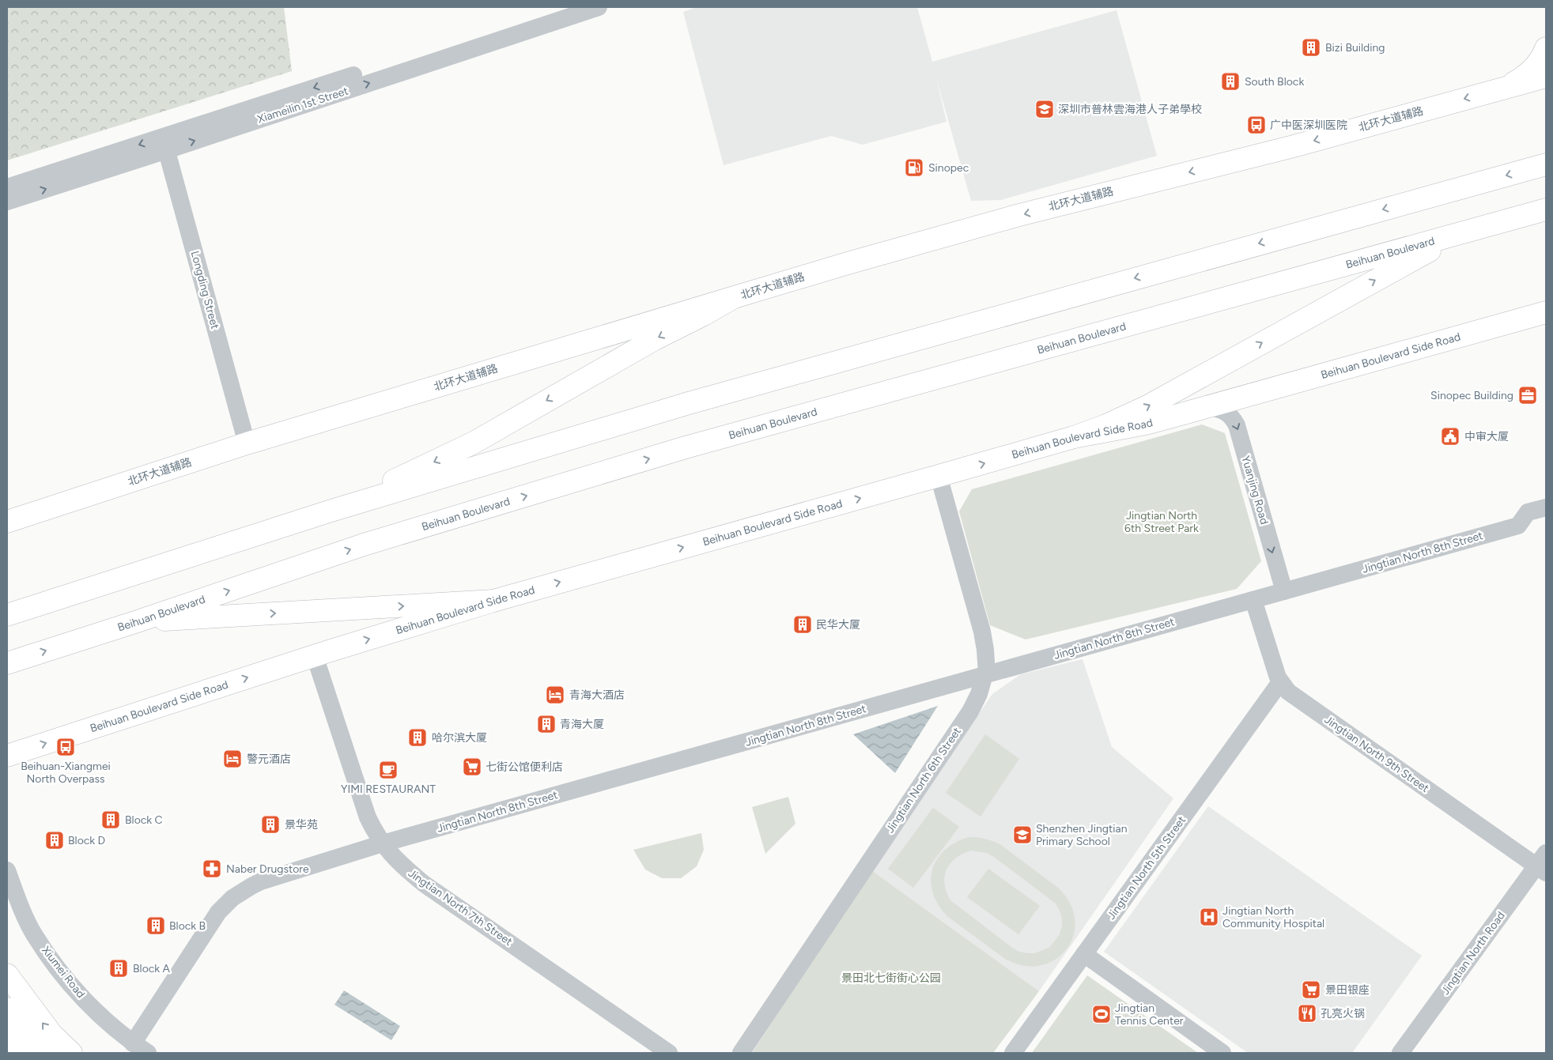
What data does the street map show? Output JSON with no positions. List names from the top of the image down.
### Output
{
  "streets": {
    "main road": ["北环大道辅路", "Beihuan Boulevard", "Beihuan Boulevard Side Road"],
    "street": [
      "Xiameilin 1st Street",
      "Longding Street",
      "Yuanjing Road",
      "Jingtian North 8th Street",
      "Jingtian North 9th Street",
      "Jingtian North 6th Street",
      "Jingtian North 5th Street",
      "Jingtian North 7th Street",
      "Jingtian North Road",
      "Xiumei Road"
    ]
  },
  "crossings": [
    ["Xiameilin 1st Street", "Longding Street"],
    ["北环大道辅路", "Longding Street"],
    ["Beihuan Boulevard Side Road", "Yuanjing Road"],
    ["Beihuan Boulevard Side Road", "Jingtian North 6th Street"],
    ["Beihuan Boulevard Side Road", "Jingtian North 7th Street"],
    ["Yuanjing Road", "Jingtian North 8th Street"],
    ["Jingtian North 8th Street", "Jingtian North 9th Street"],
    ["Jingtian North 8th Street", "Jingtian North 6th Street"],
    ["Jingtian North 8th Street", "Jingtian North 7th Street"],
    ["Jingtian North 8th Street", "Xiumei Road"],
    ["Jingtian North 9th Street", "Jingtian North 5th Street"],
    ["Jingtian North 9th Street", "Jingtian North Road"]
  ],
  "one_way": ["Yuanjing Road"],
  "parks": ["Jingtian North 6th Street Park", "景田北七街街心公园"],
  "places": {
    "building": [
      "Bizi Building",
      "South Block",
      "民华大厦",
      "青海大厦",
      "哈尔滨大厦",
      "Block C",
      "景华苑",
      "Block D",
      "Block B",
      "Block A"
    ],
    "school or university": ["深圳市普林雲海港人子弟學校", "Shenzhen Jingtian Primary School"],
    "bus stop": ["广中医深圳医院", "Beihuan-Xiangmei North Overpass"],
    "fuel station": ["Sinopec"],
    "office": ["Sinopec Building"],
    "public building": ["中审大厦"],
    "hotel": ["青海大酒店", "警元酒店"],
    "supermarket": ["七街公馆便利店", "景田银座"],
    "cafe": ["YIMI RESTAURANT"],
    "pharmacy": ["Naber Drugstore"],
    "hospital": ["Jingtian North Community Hospital"],
    "restaurant": ["孔亮火锅"],
    "sports": ["Jingtian Tennis Center"]
  }
}
